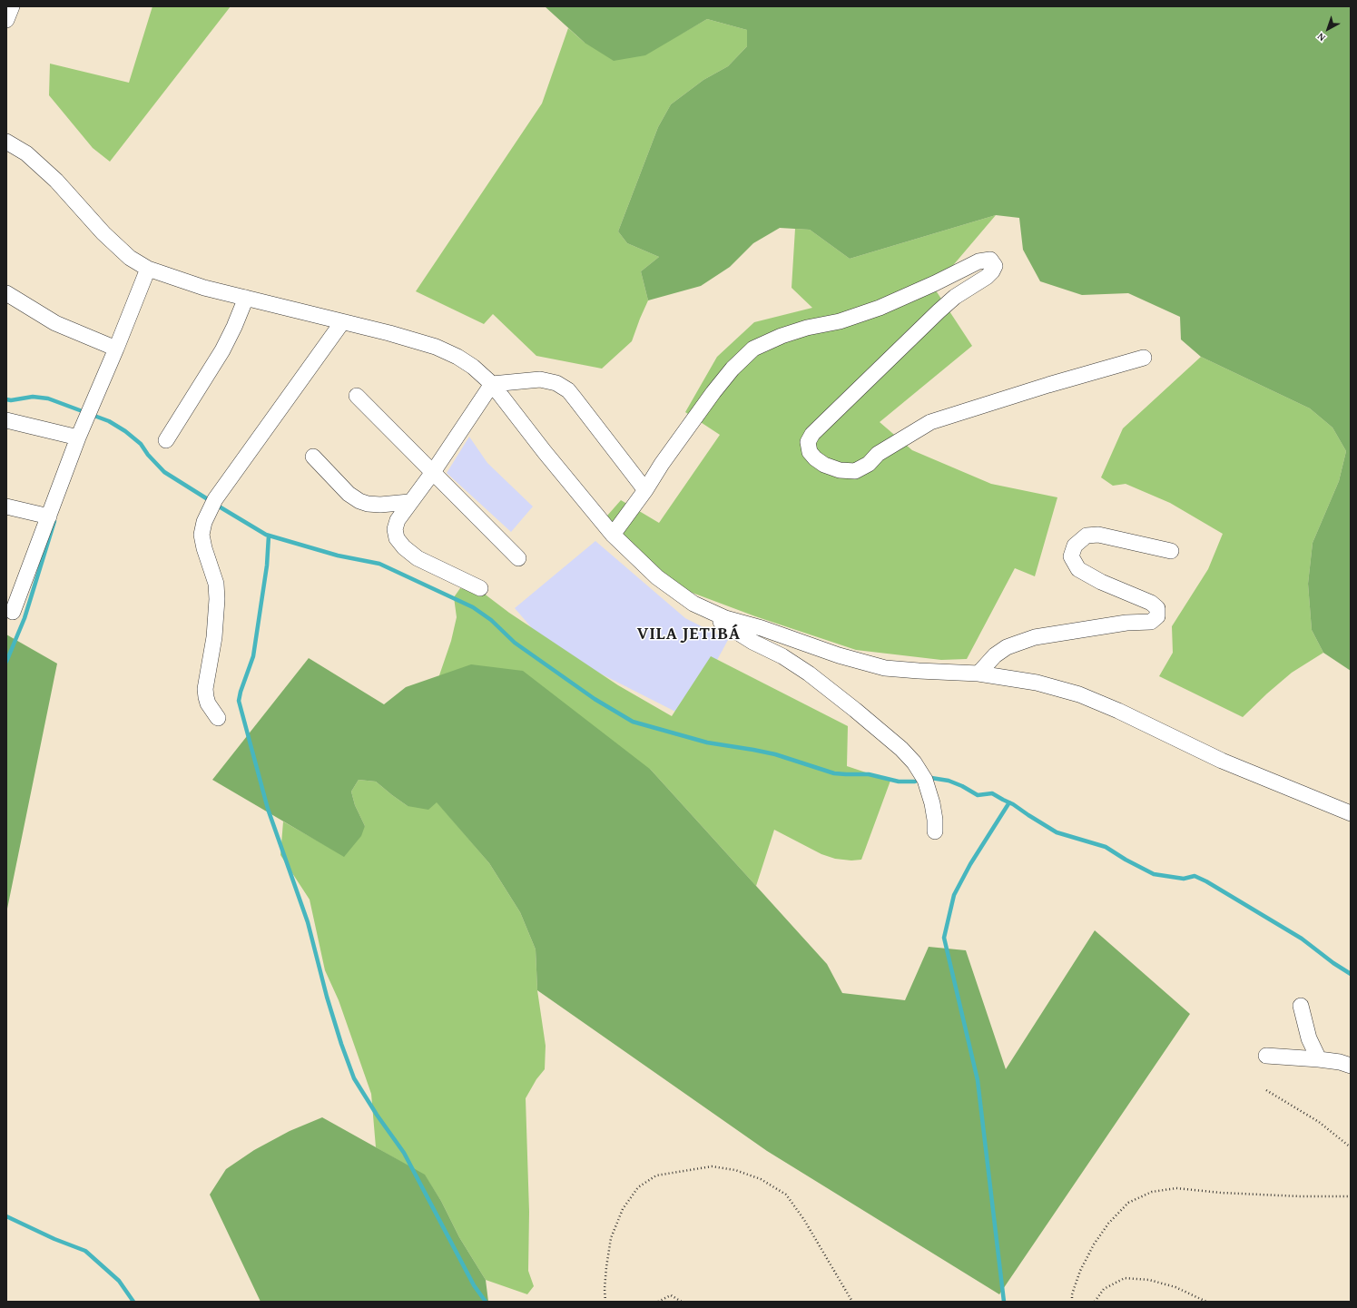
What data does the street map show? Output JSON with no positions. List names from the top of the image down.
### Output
{
  "districts": ["VILA JETIBÁ"],
  "north": "bottom left"
}
